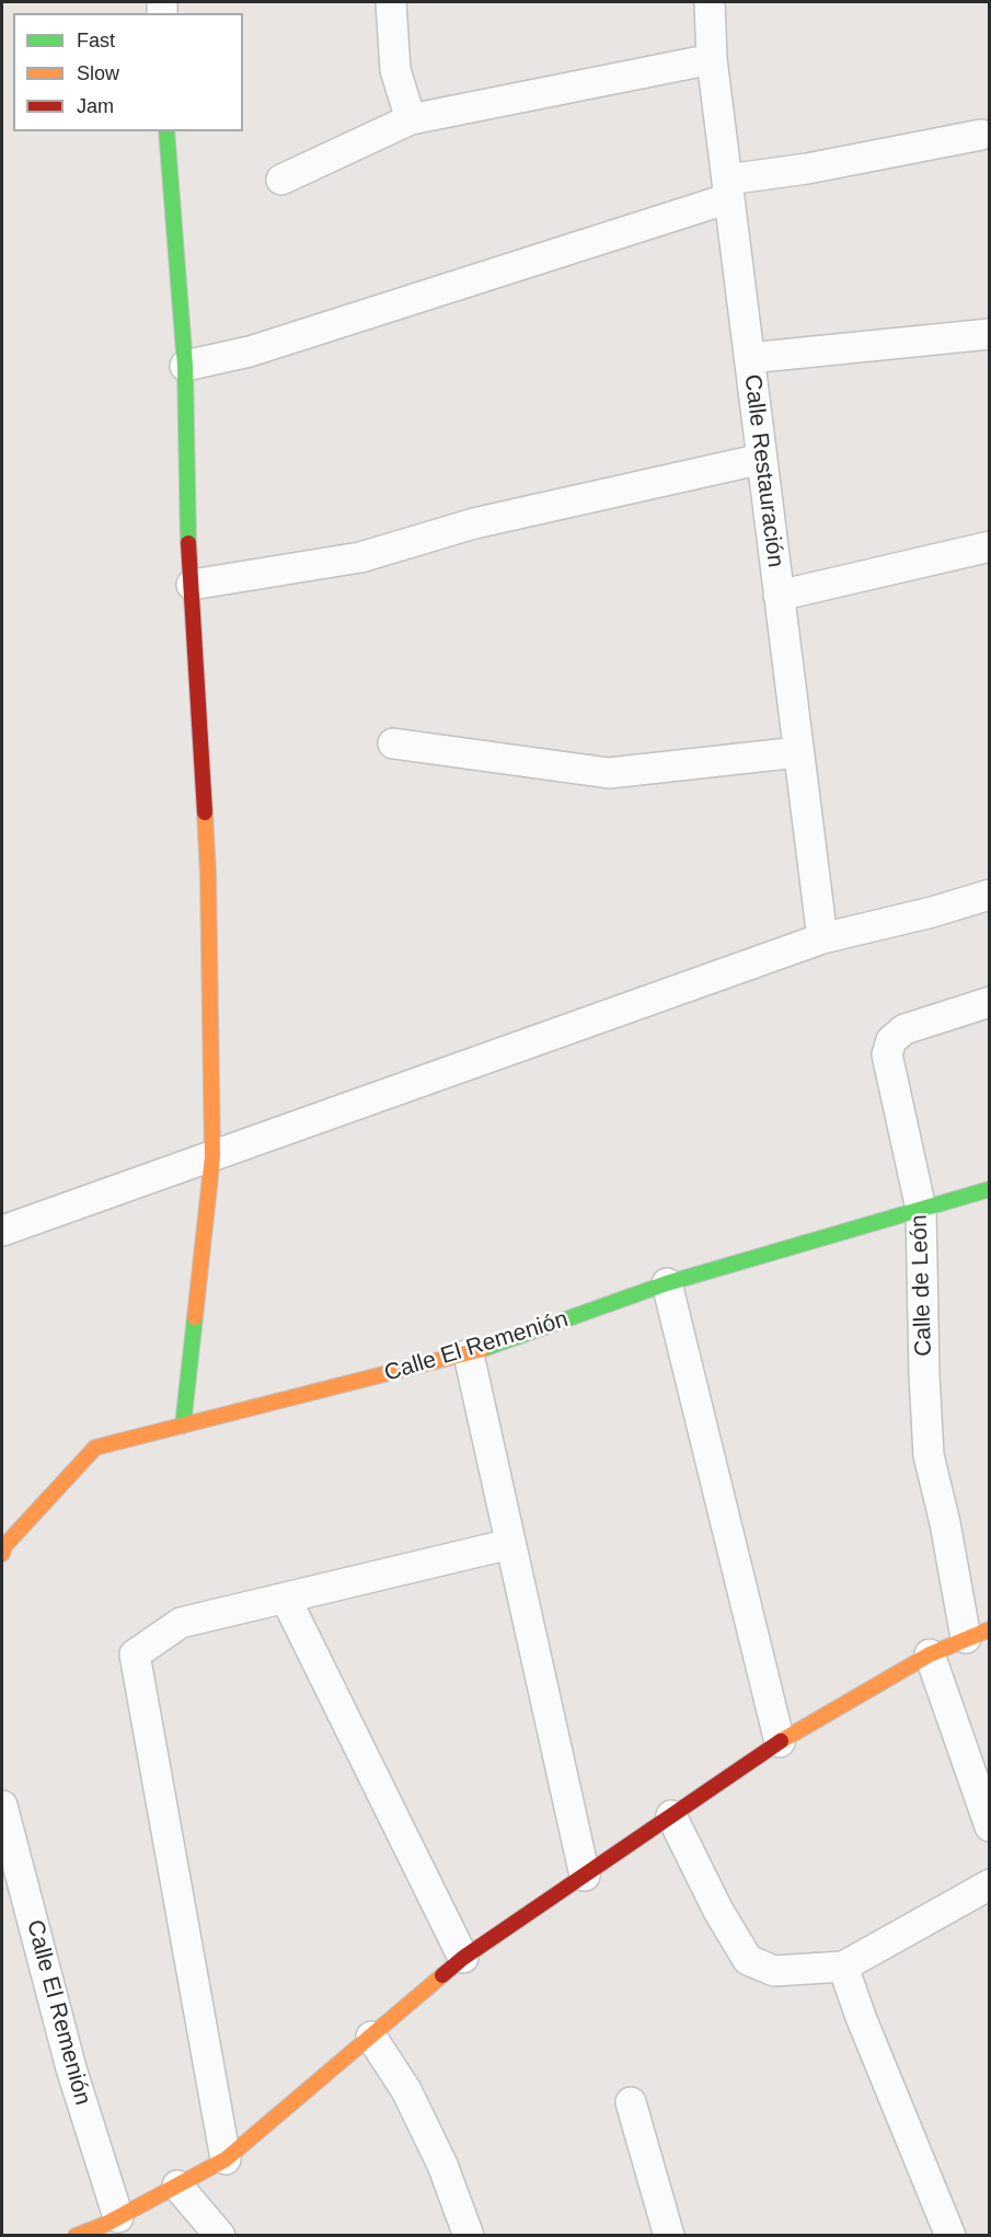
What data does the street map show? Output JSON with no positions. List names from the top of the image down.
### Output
{
  "streets": {
    "street": ["Calle Restauración", "Calle de León", "Calle El Remenión"]
  },
  "crossings": [
    ["Calle de León", "Calle El Remenión"]
  ],
  "legend": ["Fast", "Slow", "Jam"]
}
